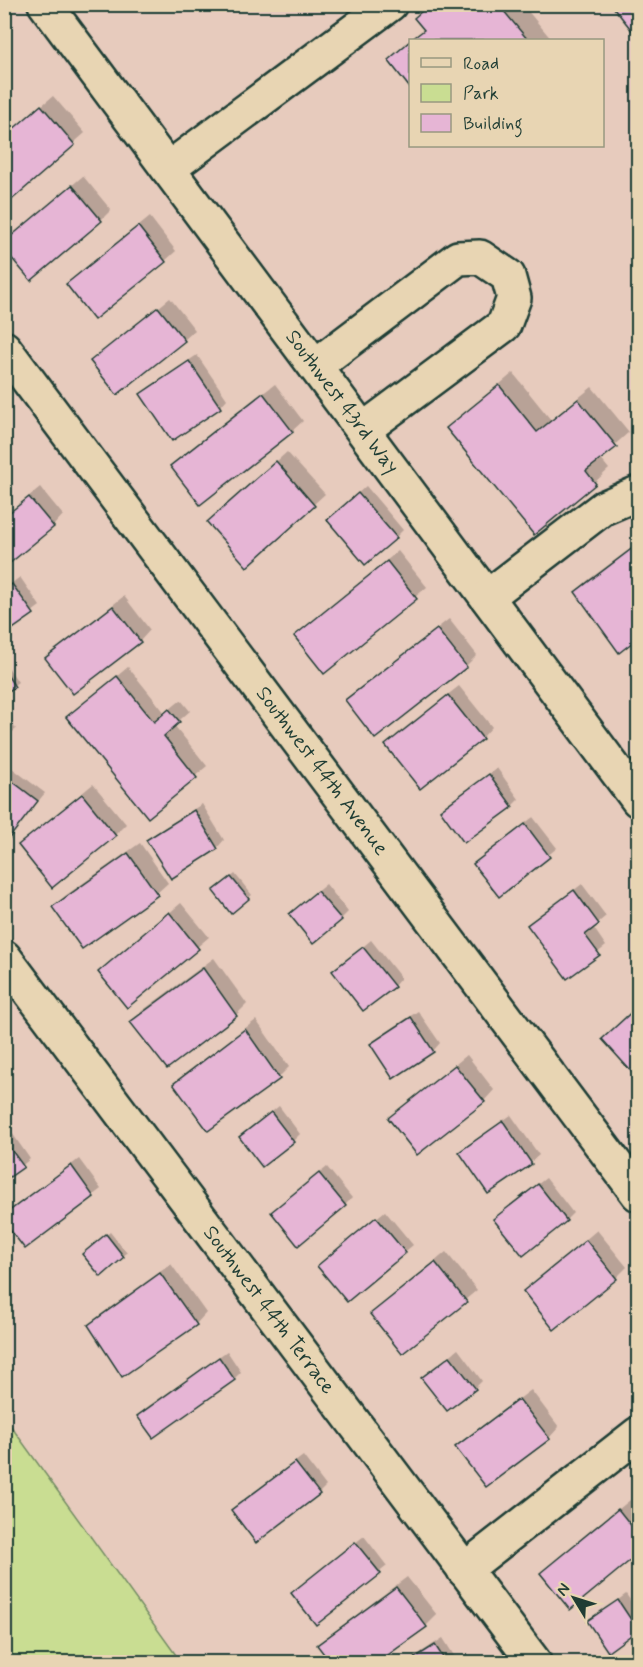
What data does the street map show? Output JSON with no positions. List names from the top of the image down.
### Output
{
  "streets": {
    "street": ["Southwest 43rd Way", "Southwest 44th Avenue", "Southwest 44th Terrace"]
  },
  "legend": ["Road", "Park", "Building"],
  "north": "top left"
}
